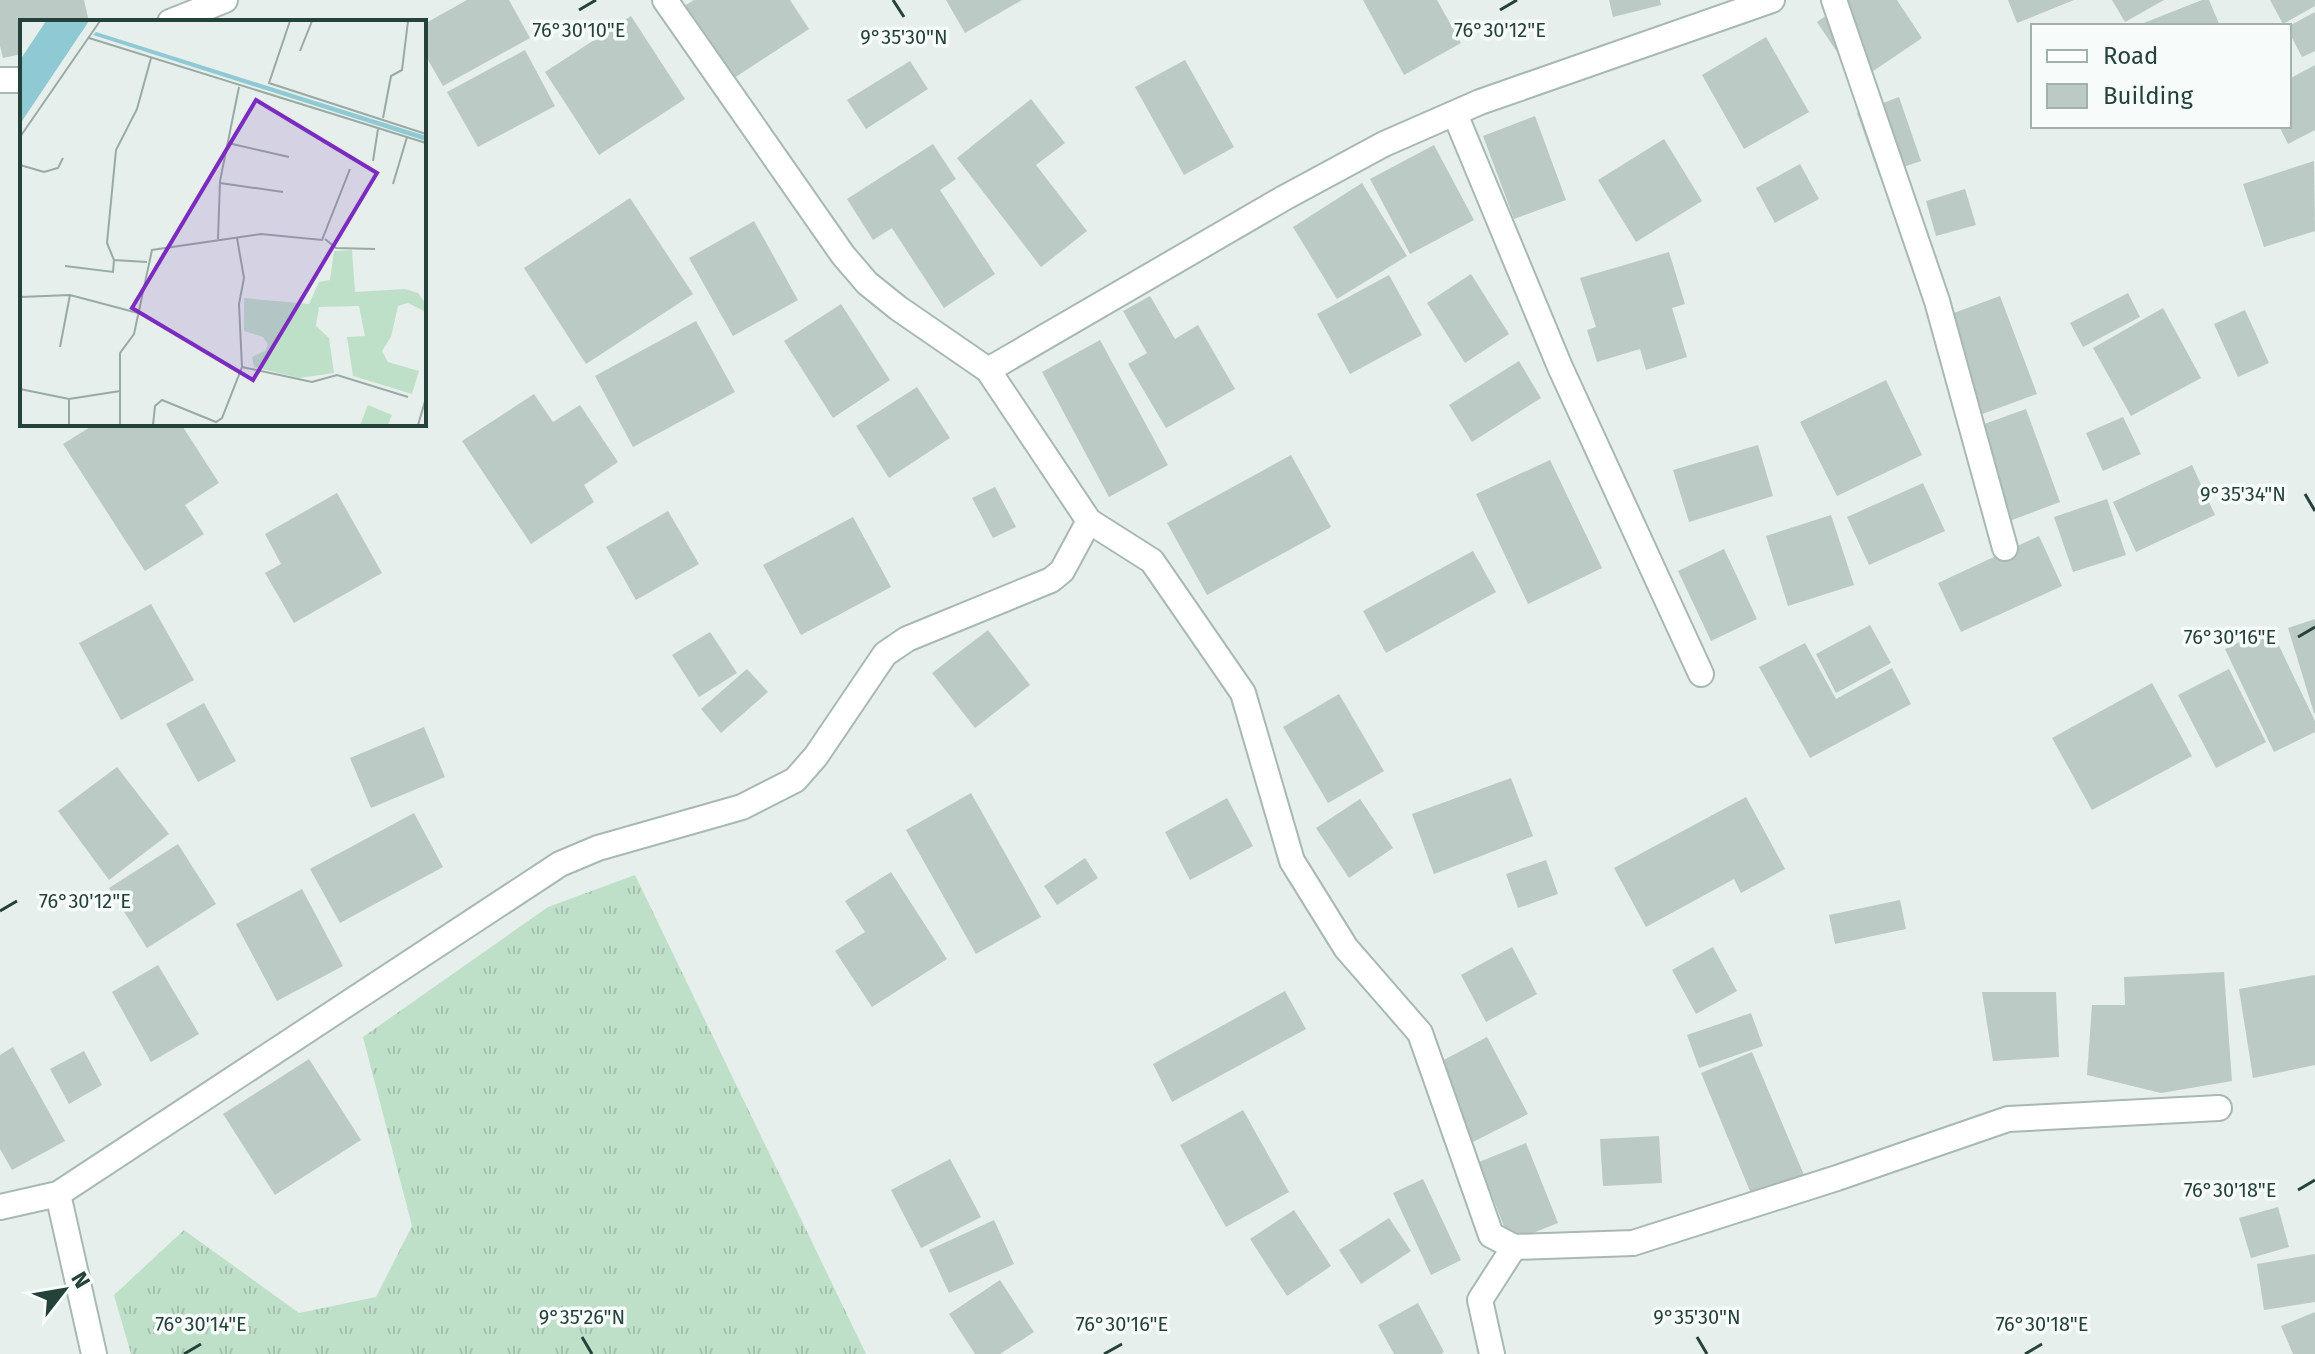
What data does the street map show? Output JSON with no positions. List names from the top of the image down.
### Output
{
  "legend": ["Road", "Building"],
  "north": "top right",
  "coordinates": [
    "76°30'10\"E",
    "76°30'12\"E",
    "9°35'30\"N",
    "9°35'34\"N",
    "76°30'16\"E",
    "76°30'18\"E",
    "9°35'26\"N",
    "76°30'14\"E"
  ]
}
